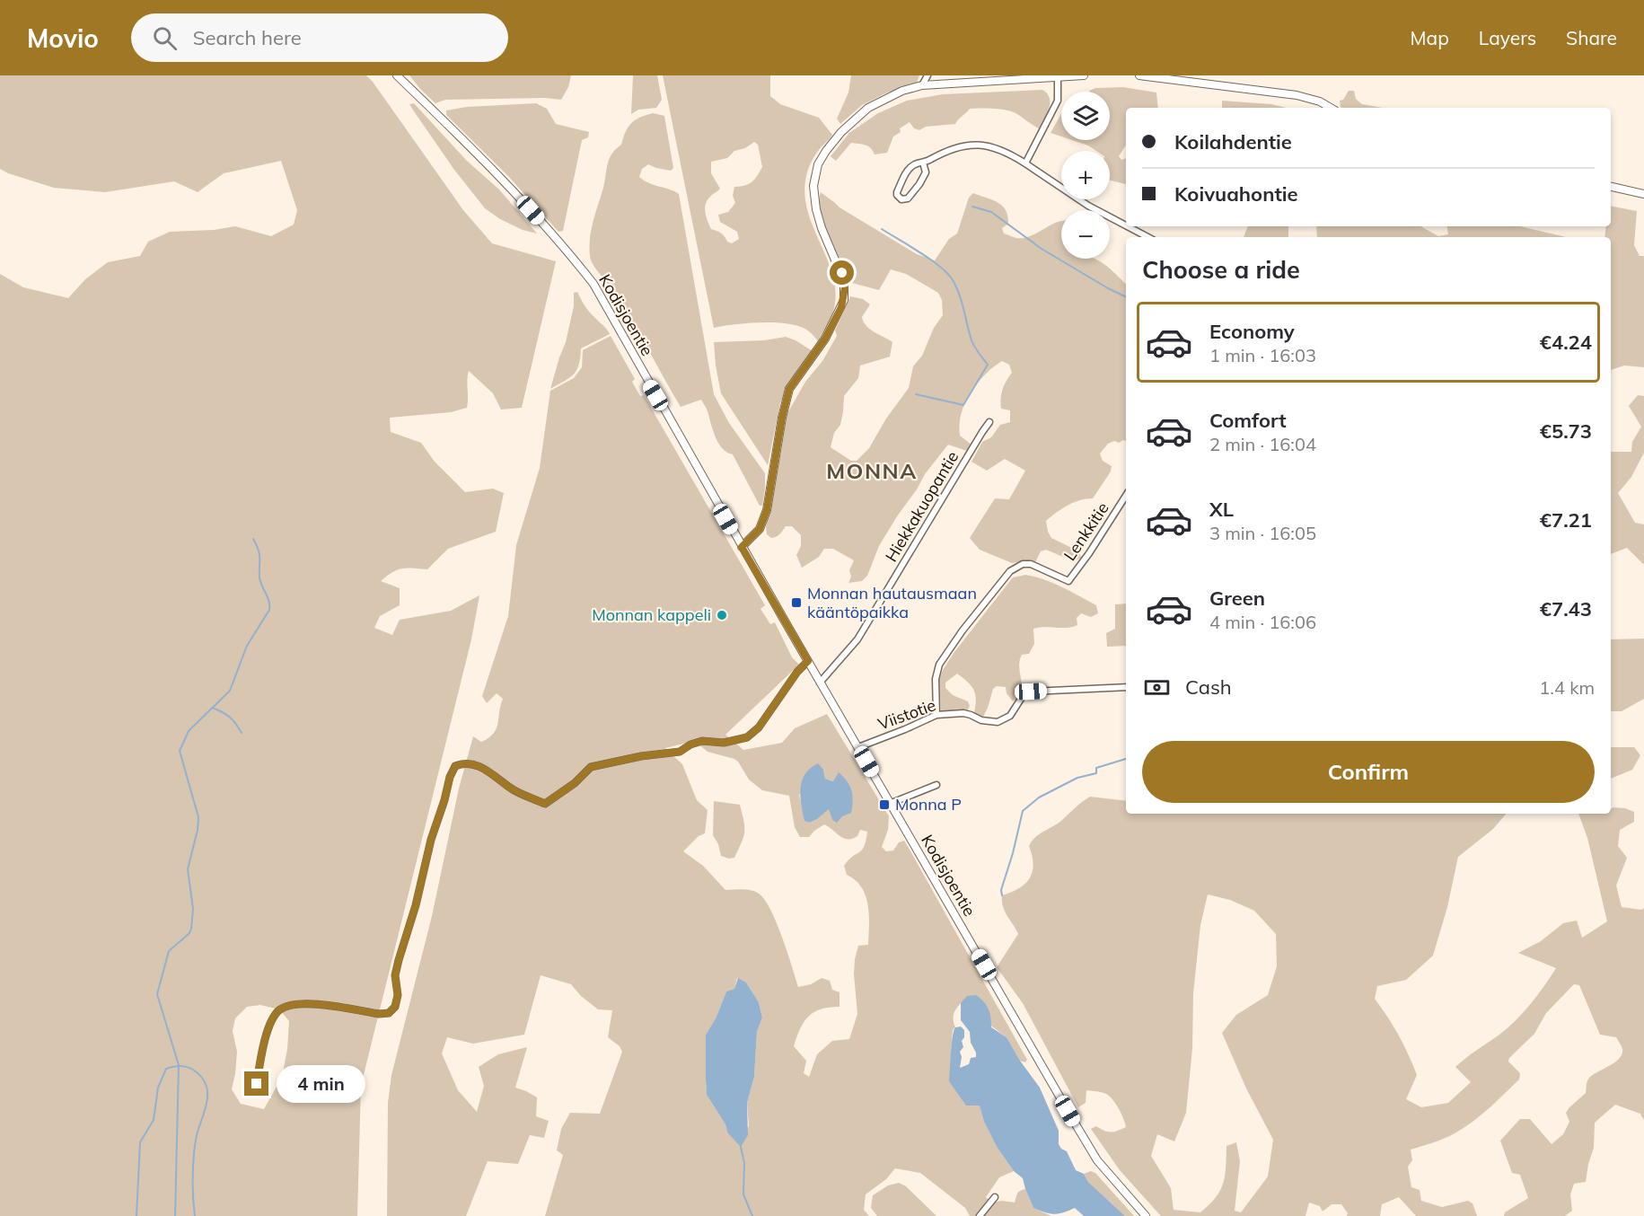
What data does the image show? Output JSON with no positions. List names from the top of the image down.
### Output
{
  "streets": {
    "street": [
      "Kodisjoentie",
      "Hiekkakuopantie",
      "Lenkkitie",
      "Viistotie"
    ]
  },
  "crossings": [
    ["Kodisjoentie", "Hiekkakuopantie"],
    ["Kodisjoentie", "Viistotie"],
    ["Lenkkitie", "Viistotie"]
  ],
  "districts": ["MONNA"],
  "places": {
    "transit": ["Monnan hautausmaan kääntöpaikka", "Monna P"],
    "other": ["Monnan kappeli"]
  },
  "page": {
    "header": "Movio",
    "search": "Search here",
    "nav": ["Map", "Layers", "Share"],
    "map_buttons": ["+", "−"],
    "banner": ["Koilahdentie", "Koivuahontie"],
    "heading": "Choose a ride",
    "list": [
      {
        "name": "Economy",
        "note": "1 min · 16:03",
        "value": "€4.24"
      },
      {
        "name": "Comfort",
        "note": "2 min · 16:04",
        "value": "€5.73"
      },
      {
        "name": "XL",
        "note": "3 min · 16:05",
        "value": "€7.21"
      },
      {
        "name": "Green",
        "note": "4 min · 16:06",
        "value": "€7.43"
      }
    ],
    "pay": ["Cash", "1.4 km"],
    "buttons": "Confirm",
    "bubble": "4 min"
  }
}
